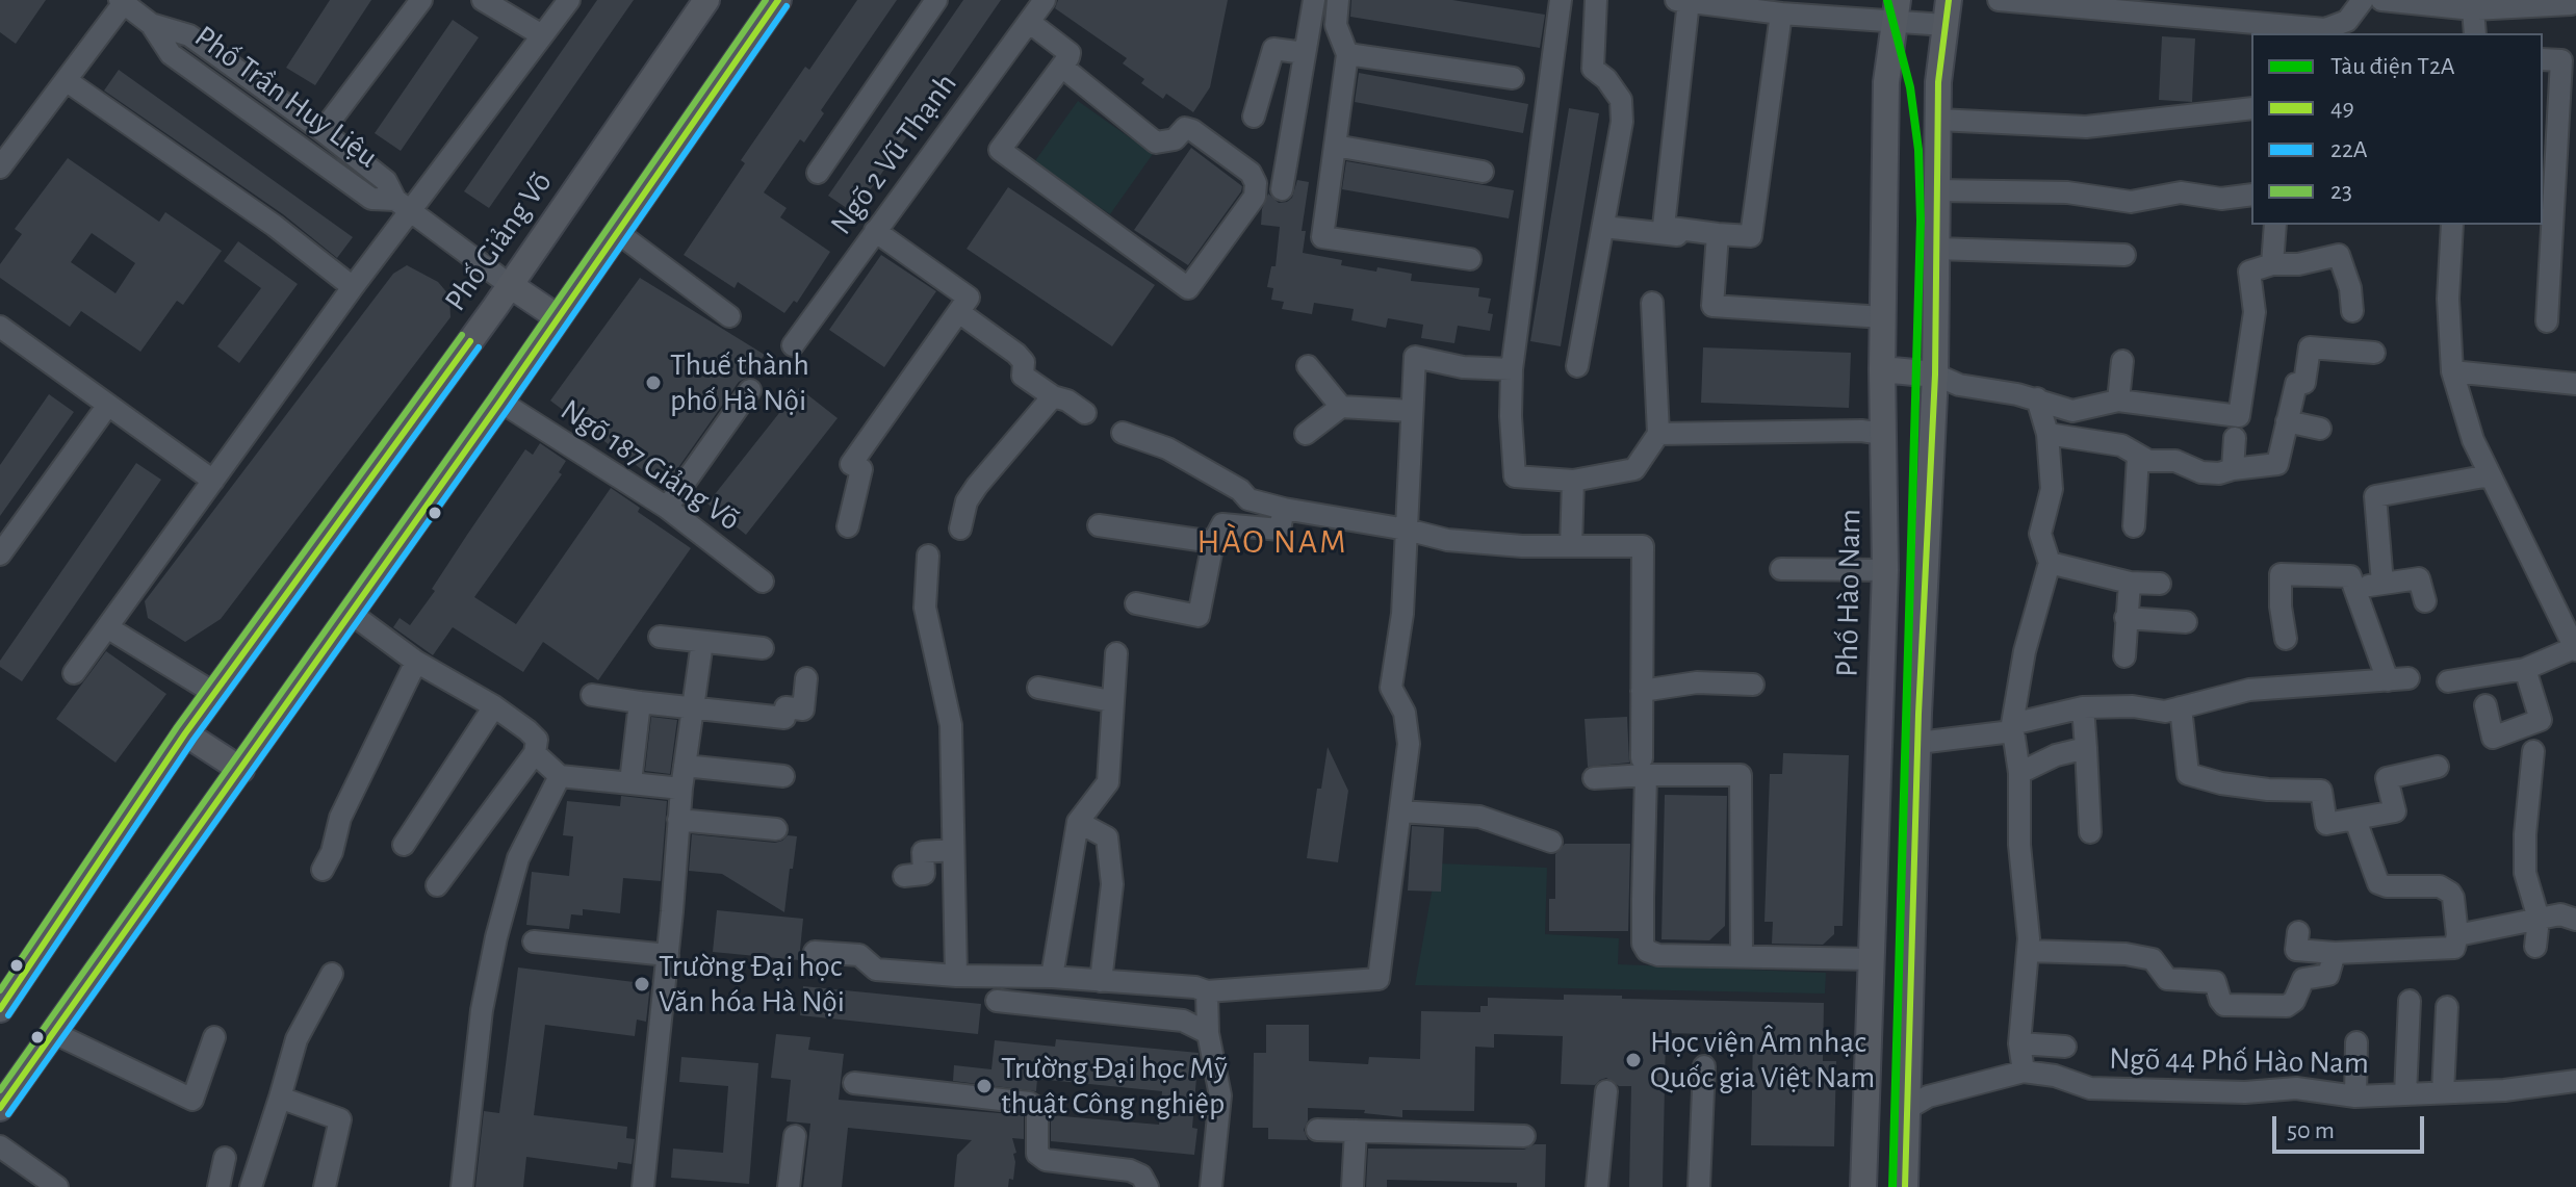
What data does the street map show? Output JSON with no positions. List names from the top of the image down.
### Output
{
  "streets": {
    "main road": ["Phố Giảng Võ", "Phố Hào Nam"],
    "street": [
      "Phố Trần Huy Liệu",
      "Ngõ 2 Vũ Thạnh",
      "Ngõ 187 Giảng Võ",
      "Ngõ 44 Phố Hào Nam"
    ]
  },
  "crossings": [
    ["Phố Trần Huy Liệu", "Phố Giảng Võ"]
  ],
  "districts": ["HÀO NAM"],
  "places": [
    "Thuế thành phố Hà Nội",
    "Trường Đại học Văn hóa Hà Nội",
    "Học viện Âm nhạc Quốc gia Việt Nam",
    "Trường Đại học Mỹ thuật Công nghiệp"
  ],
  "lines": [
    "metro line T2A",
    "transit line 49",
    "transit line 23",
    "transit line 22A"
  ],
  "legend": [
    "Tàu điện T2A",
    "49",
    "22A",
    "23"
  ],
  "scale_bar": "50 m"
}
